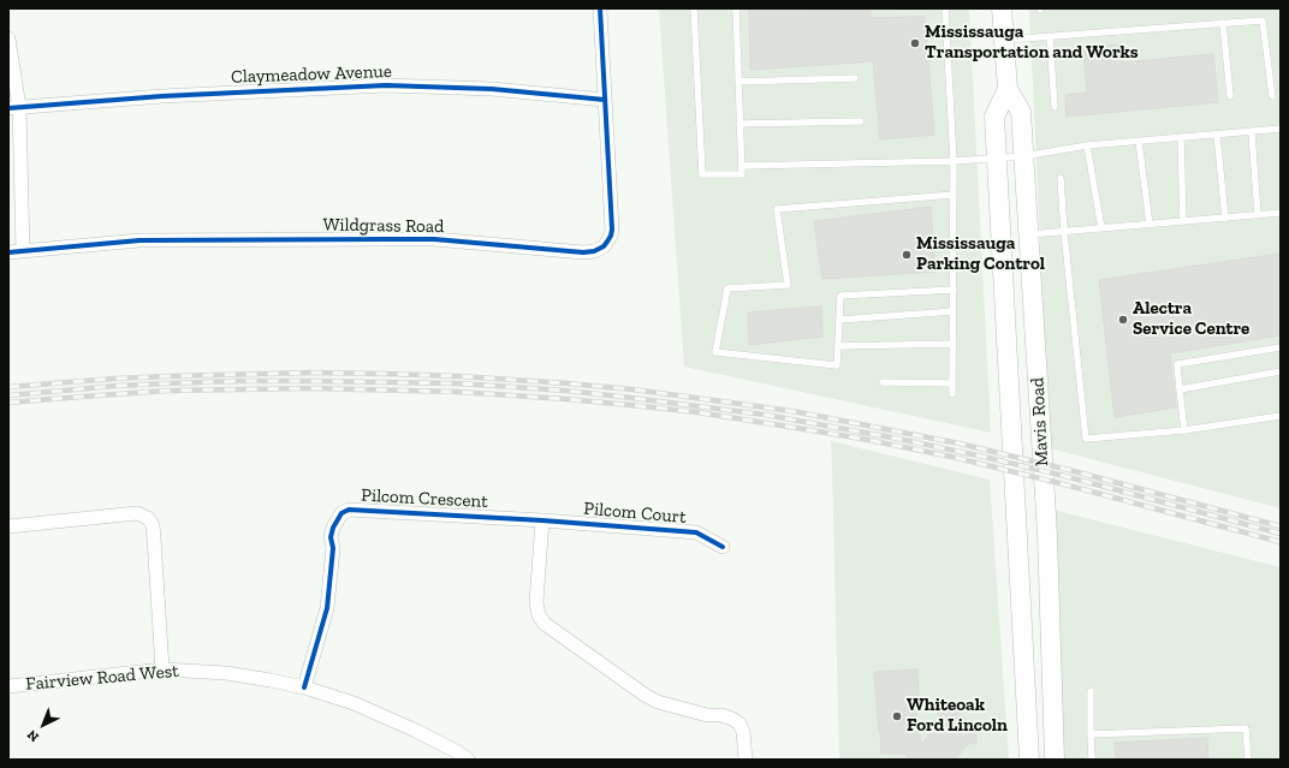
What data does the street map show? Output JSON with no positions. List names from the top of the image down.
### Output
{
  "streets": {
    "main road": ["Mavis Road"],
    "street": [
      "Claymeadow Avenue",
      "Wildgrass Road",
      "Pilcom Crescent",
      "Pilcom Court",
      "Fairview Road West"
    ]
  },
  "crossings": [
    ["Claymeadow Avenue", "Wildgrass Road"],
    ["Pilcom Crescent", "Pilcom Court"],
    ["Pilcom Crescent", "Fairview Road West"]
  ],
  "places": [
    "Mississauga Transportation and Works",
    "Mississauga Parking Control",
    "Alectra Service Centre",
    "Whiteoak Ford Lincoln"
  ],
  "north": "bottom left"
}
